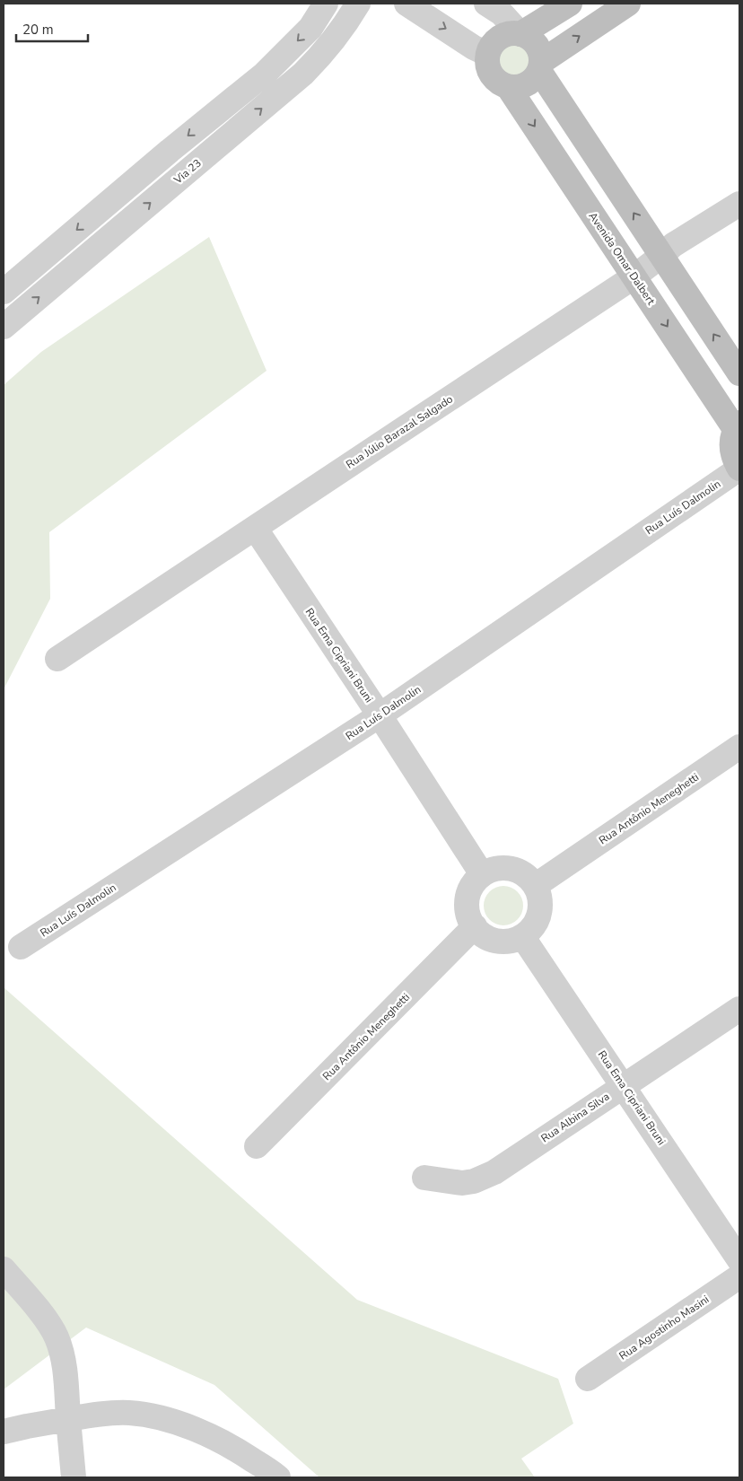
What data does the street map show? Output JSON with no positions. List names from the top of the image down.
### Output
{
  "streets": {
    "street": [
      "Via 23",
      "Avenida Omar Dalbert",
      "Rua Júlio Barazal Salgado",
      "Rua Luís Dalmolin",
      "Rua Ema Cipriani Bruni",
      "Rua Antônio Meneghetti",
      "Rua Albina Silva",
      "Rua Agostinho Masini"
    ]
  },
  "crossings": [
    ["Avenida Omar Dalbert", "Rua Júlio Barazal Salgado"],
    ["Rua Júlio Barazal Salgado", "Rua Ema Cipriani Bruni"],
    ["Rua Luís Dalmolin", "Rua Ema Cipriani Bruni"],
    ["Rua Ema Cipriani Bruni", "Rua Antônio Meneghetti"],
    ["Rua Ema Cipriani Bruni", "Rua Albina Silva"]
  ],
  "scale_bar": "20 m"
}
